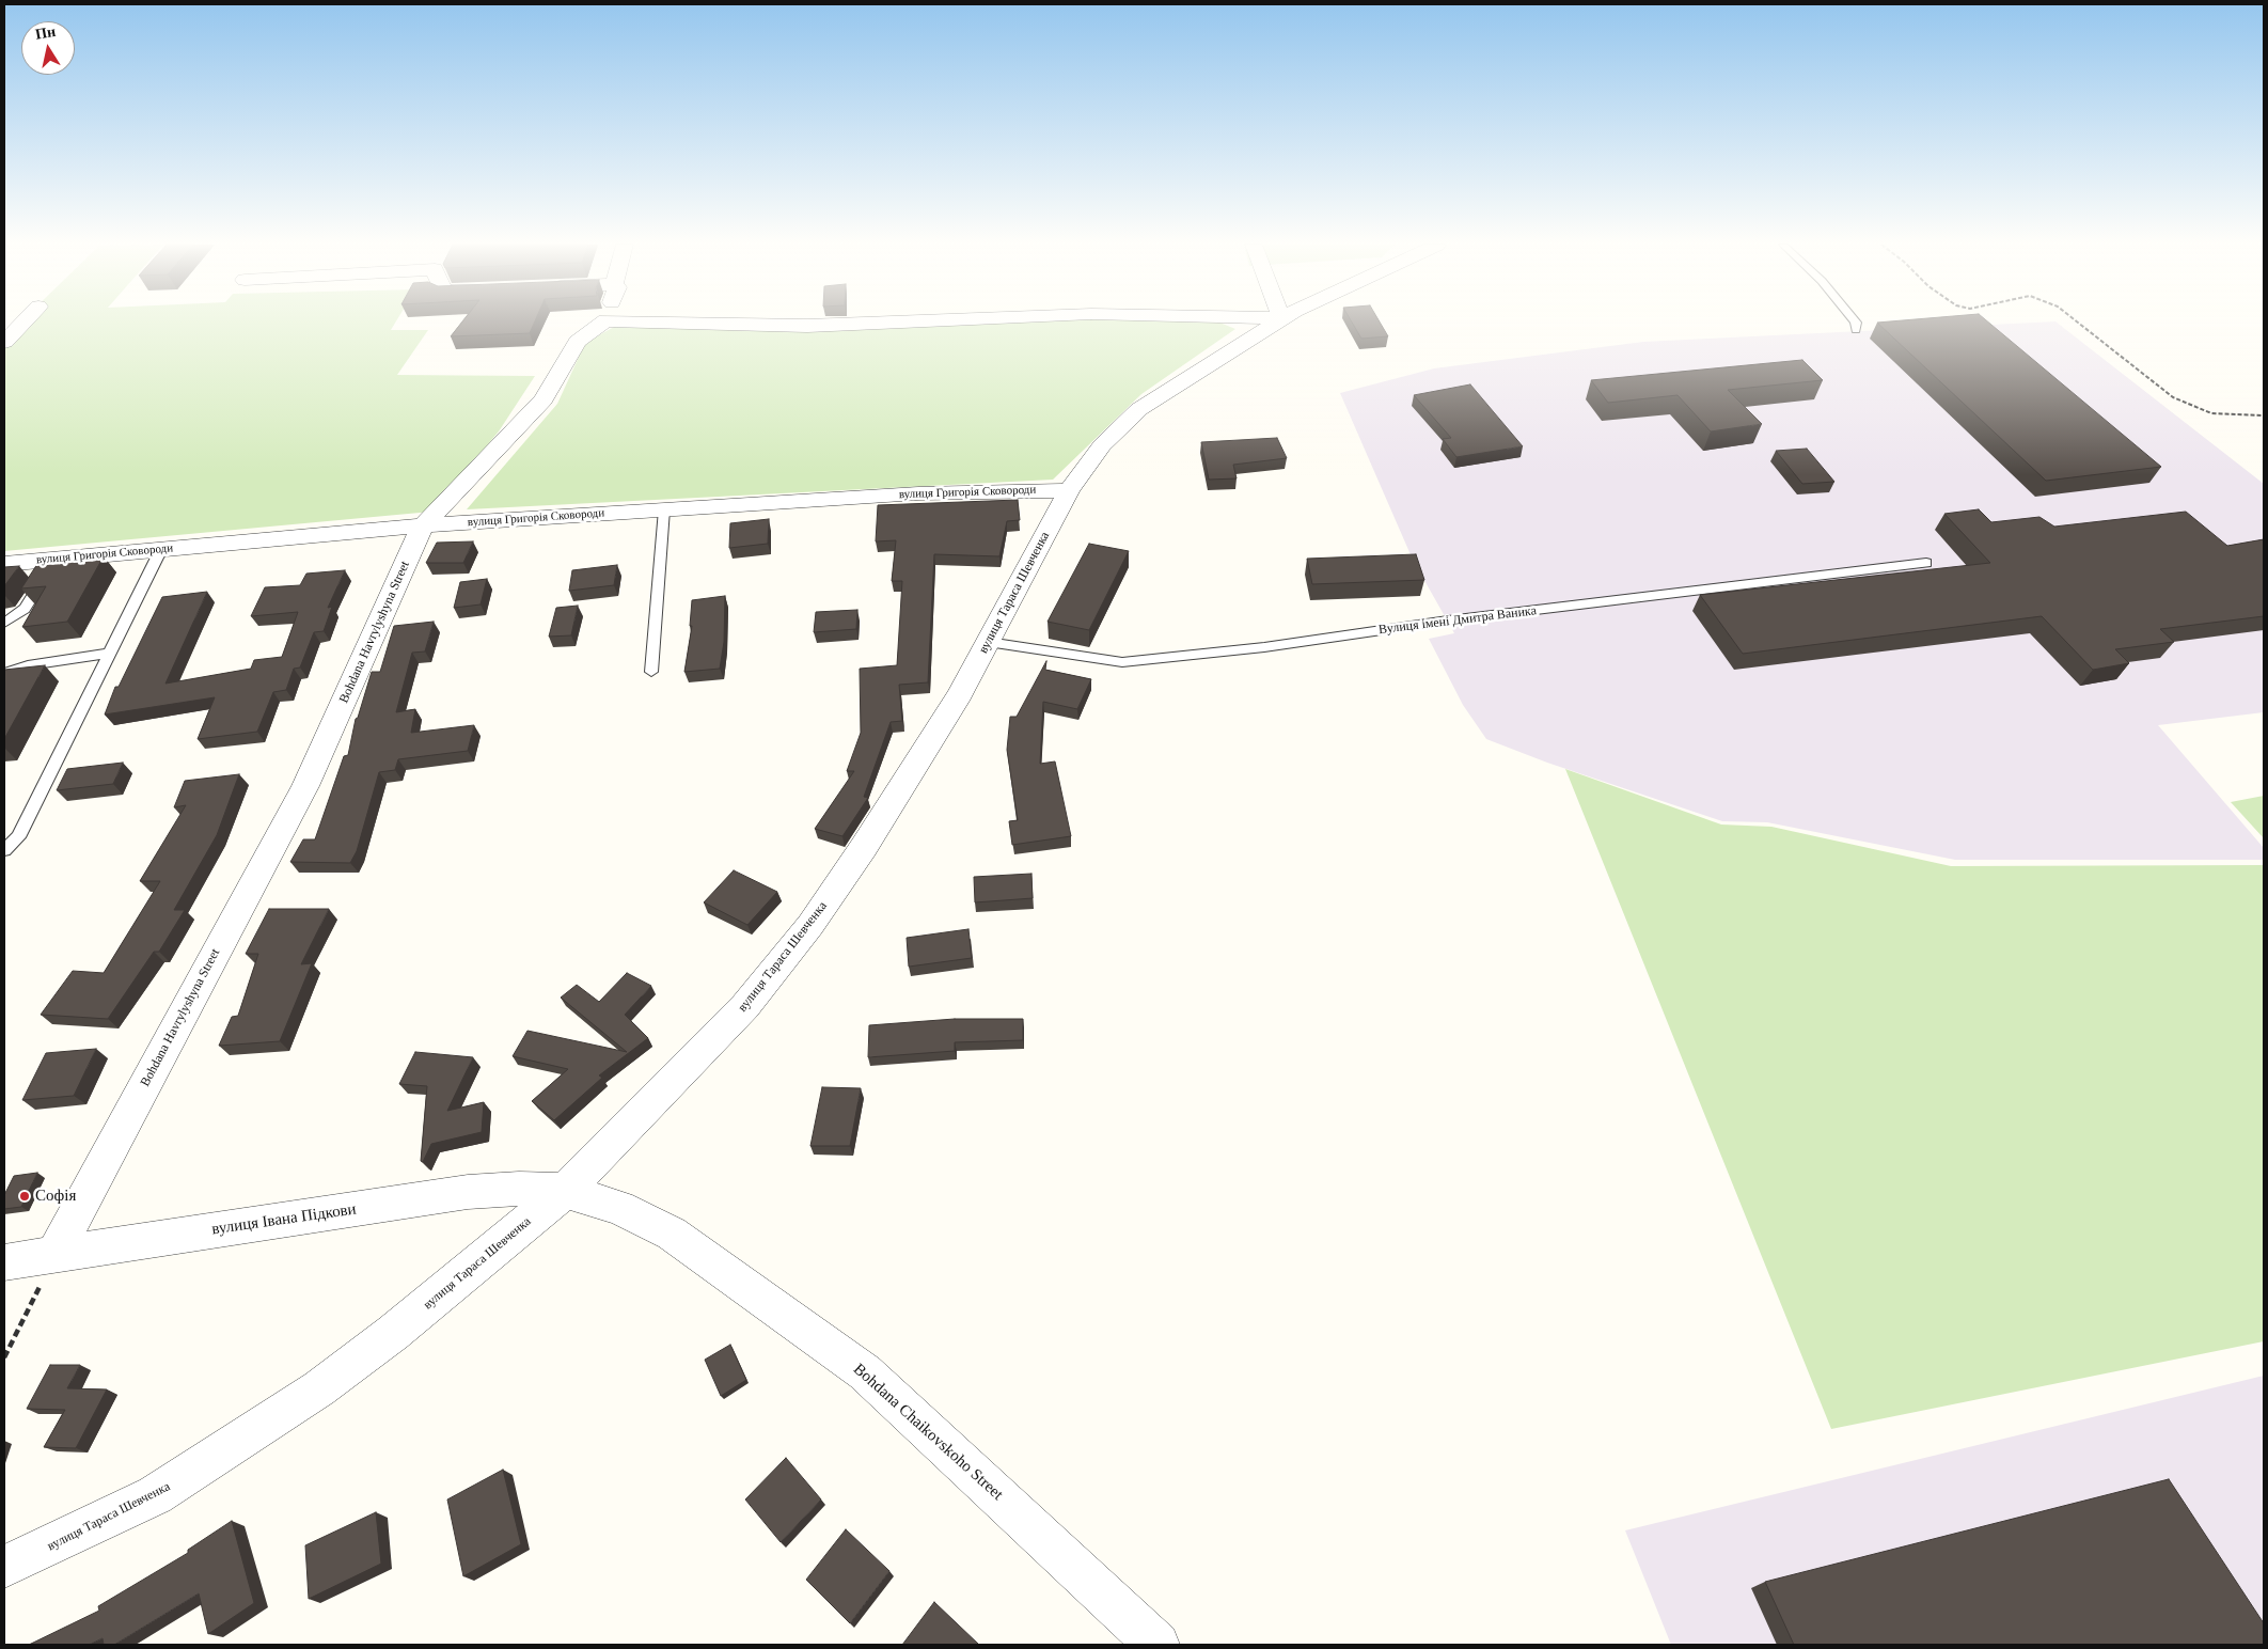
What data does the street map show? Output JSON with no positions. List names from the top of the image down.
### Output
{
  "streets": {
    "street": [
      "вулиця Григорія Сковороди",
      "вулиця Тараса Шевченка",
      "Bohdana Havrylyshyna Street",
      "вулиця Івана Підкови",
      "Bohdana Chaikovskoho Street"
    ],
    "lane": ["Вулиця імені Дмитра Ваника"]
  },
  "crossings": [
    ["вулиця Григорія Сковороди", "вулиця Тараса Шевченка"],
    ["вулиця Григорія Сковороди", "Bohdana Havrylyshyna Street"],
    ["вулиця Тараса Шевченка", "Вулиця імені Дмитра Ваника"],
    ["вулиця Тараса Шевченка", "вулиця Івана Підкови"],
    ["вулиця Тараса Шевченка", "Bohdana Chaikovskoho Street"],
    ["Bohdana Havrylyshyna Street", "вулиця Івана Підкови"],
    ["вулиця Івана Підкови", "Bohdana Chaikovskoho Street"]
  ],
  "places": ["Софія"],
  "north": "top"
}
